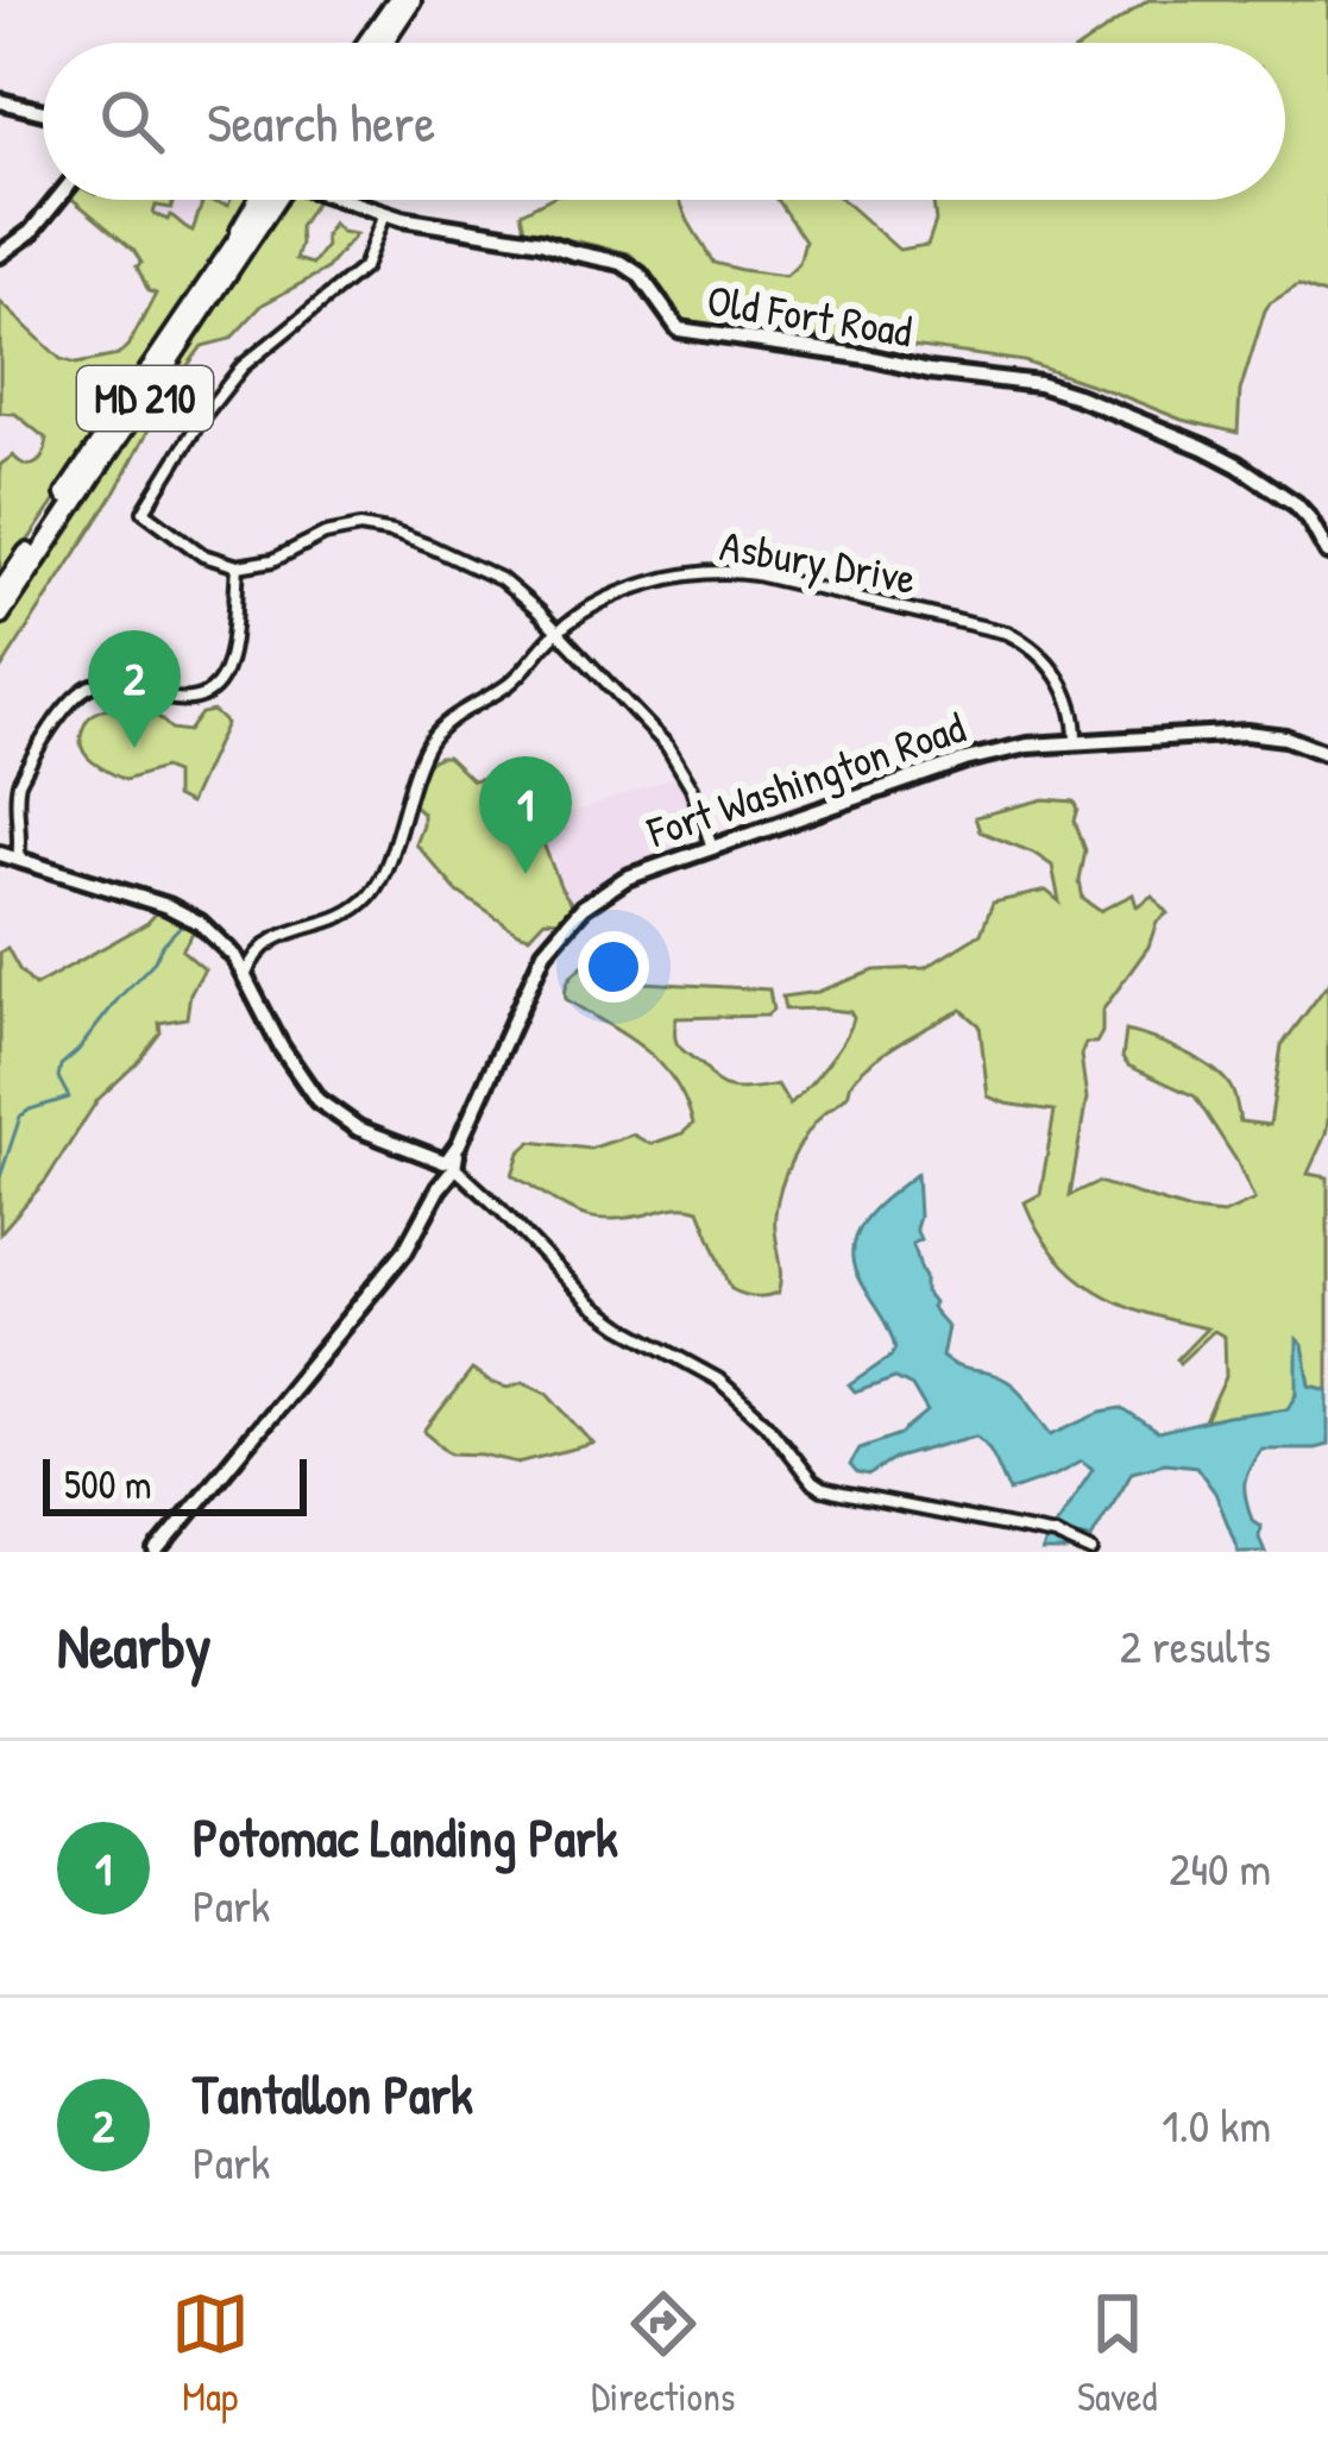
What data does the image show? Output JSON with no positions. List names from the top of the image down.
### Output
{
  "streets": {
    "highway": ["MD 210"],
    "main road": ["Old Fort Road", "Fort Washington Road"],
    "street": ["Asbury Drive"]
  },
  "crossings": [
    ["Asbury Drive", "Fort Washington Road"]
  ],
  "scale_bar": "500 m",
  "page": {
    "search": "Search here",
    "pins": ["2", "1"],
    "scale": "500 m",
    "heading": ["Nearby", "2 results"],
    "list": [
      {
        "mark": "1",
        "name": "Potomac Landing Park",
        "note": "Park",
        "value": "240 m"
      },
      {
        "mark": "2",
        "name": "Tantallon Park",
        "note": "Park",
        "value": "1.0 km"
      }
    ],
    "nav": ["Map", "Directions", "Saved"]
  }
}
